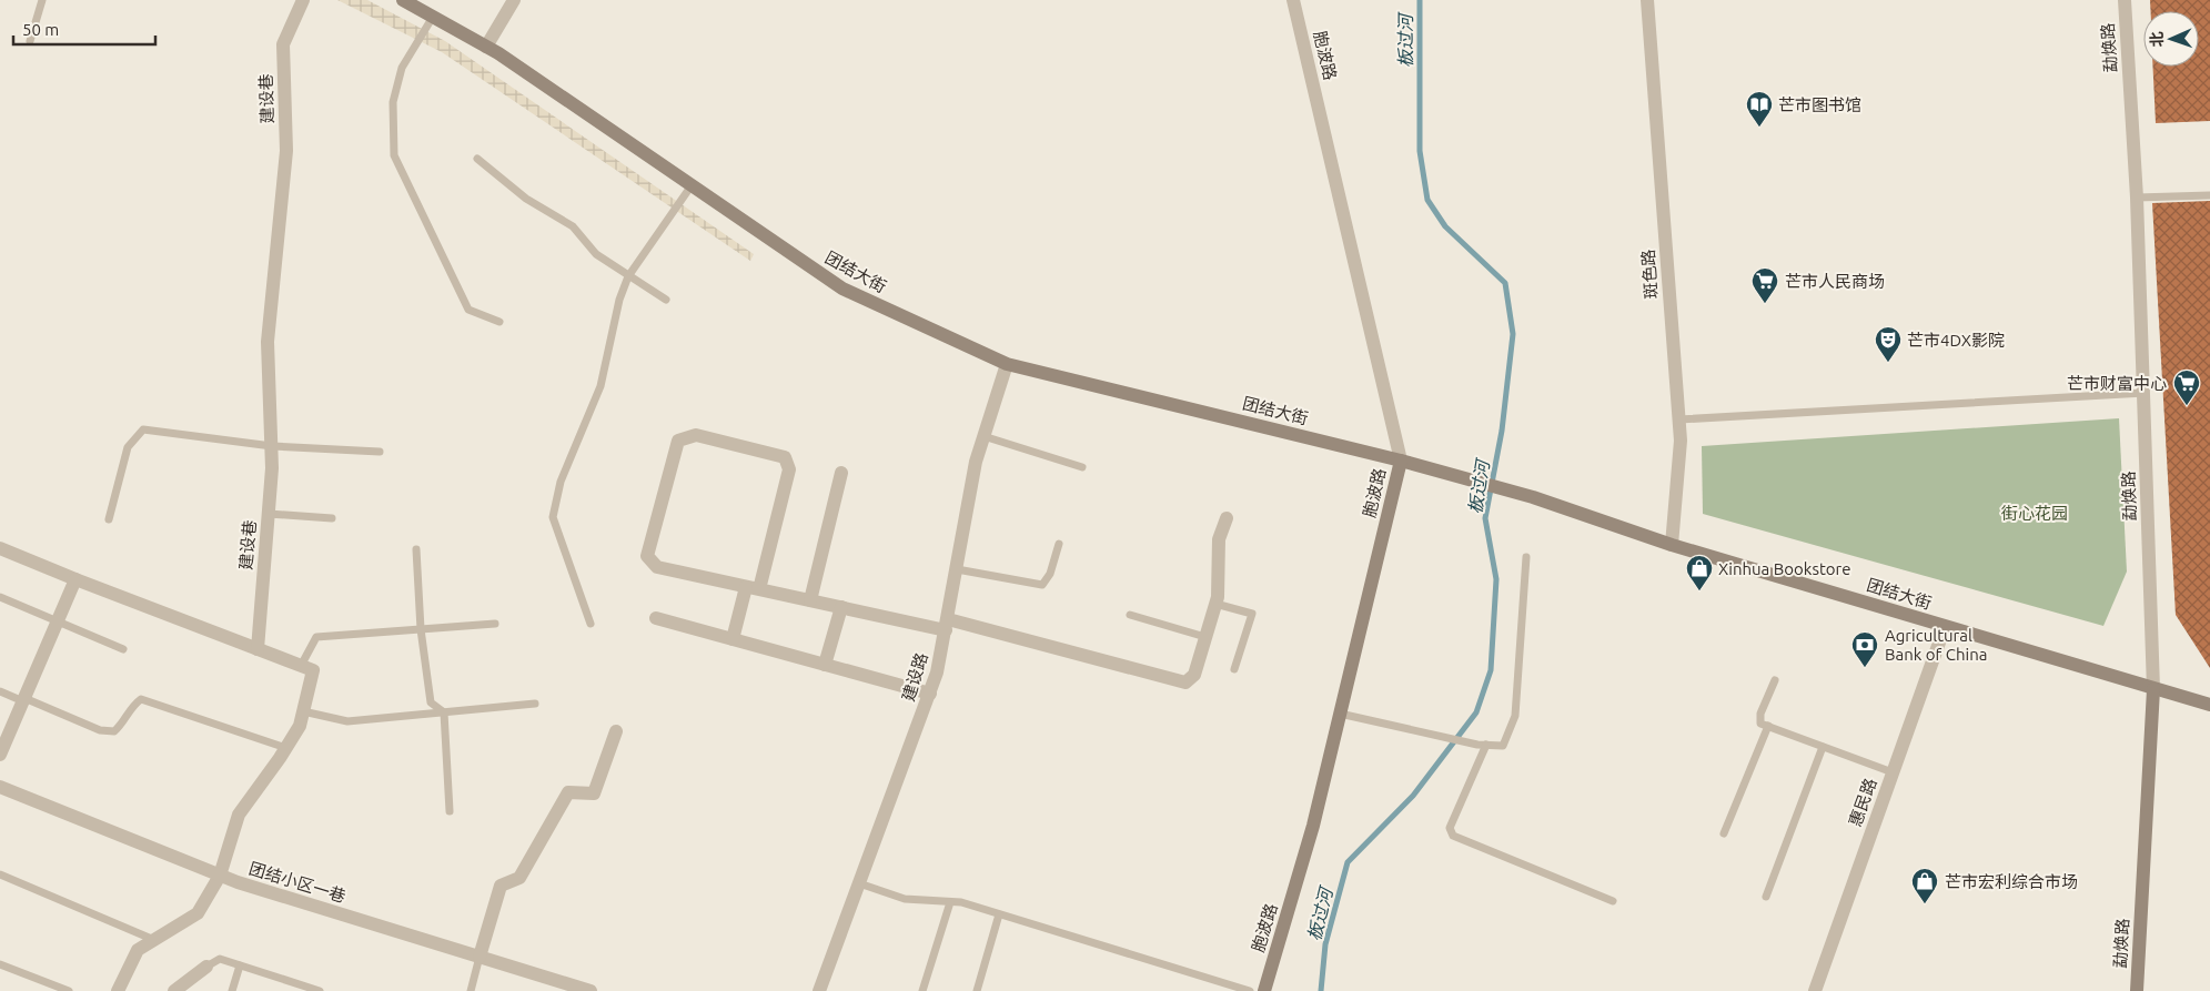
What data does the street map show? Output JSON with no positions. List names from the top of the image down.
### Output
{
  "streets": {
    "main road": ["勐焕路", "胞波路", "团结大街"],
    "street": [
      "建设巷",
      "斑色路",
      "建设路",
      "惠民路",
      "团结小区一巷"
    ]
  },
  "crossings": [
    ["勐焕路", "团结大街"],
    ["胞波路", "团结大街"],
    ["团结大街", "斑色路"],
    ["团结大街", "建设路"],
    ["团结大街", "惠民路"]
  ],
  "water": ["板过河"],
  "parks": ["街心花园"],
  "places": {
    "library": ["芒市图书馆"],
    "supermarket": ["芒市人民商场", "芒市财富中心"],
    "theatre": ["芒市4DX影院"],
    "shop": ["Xinhua Bookstore", "芒市宏利综合市场"],
    "bank": ["Agricultural Bank of China"]
  },
  "scale_bar": "50 m",
  "north": "left"
}
